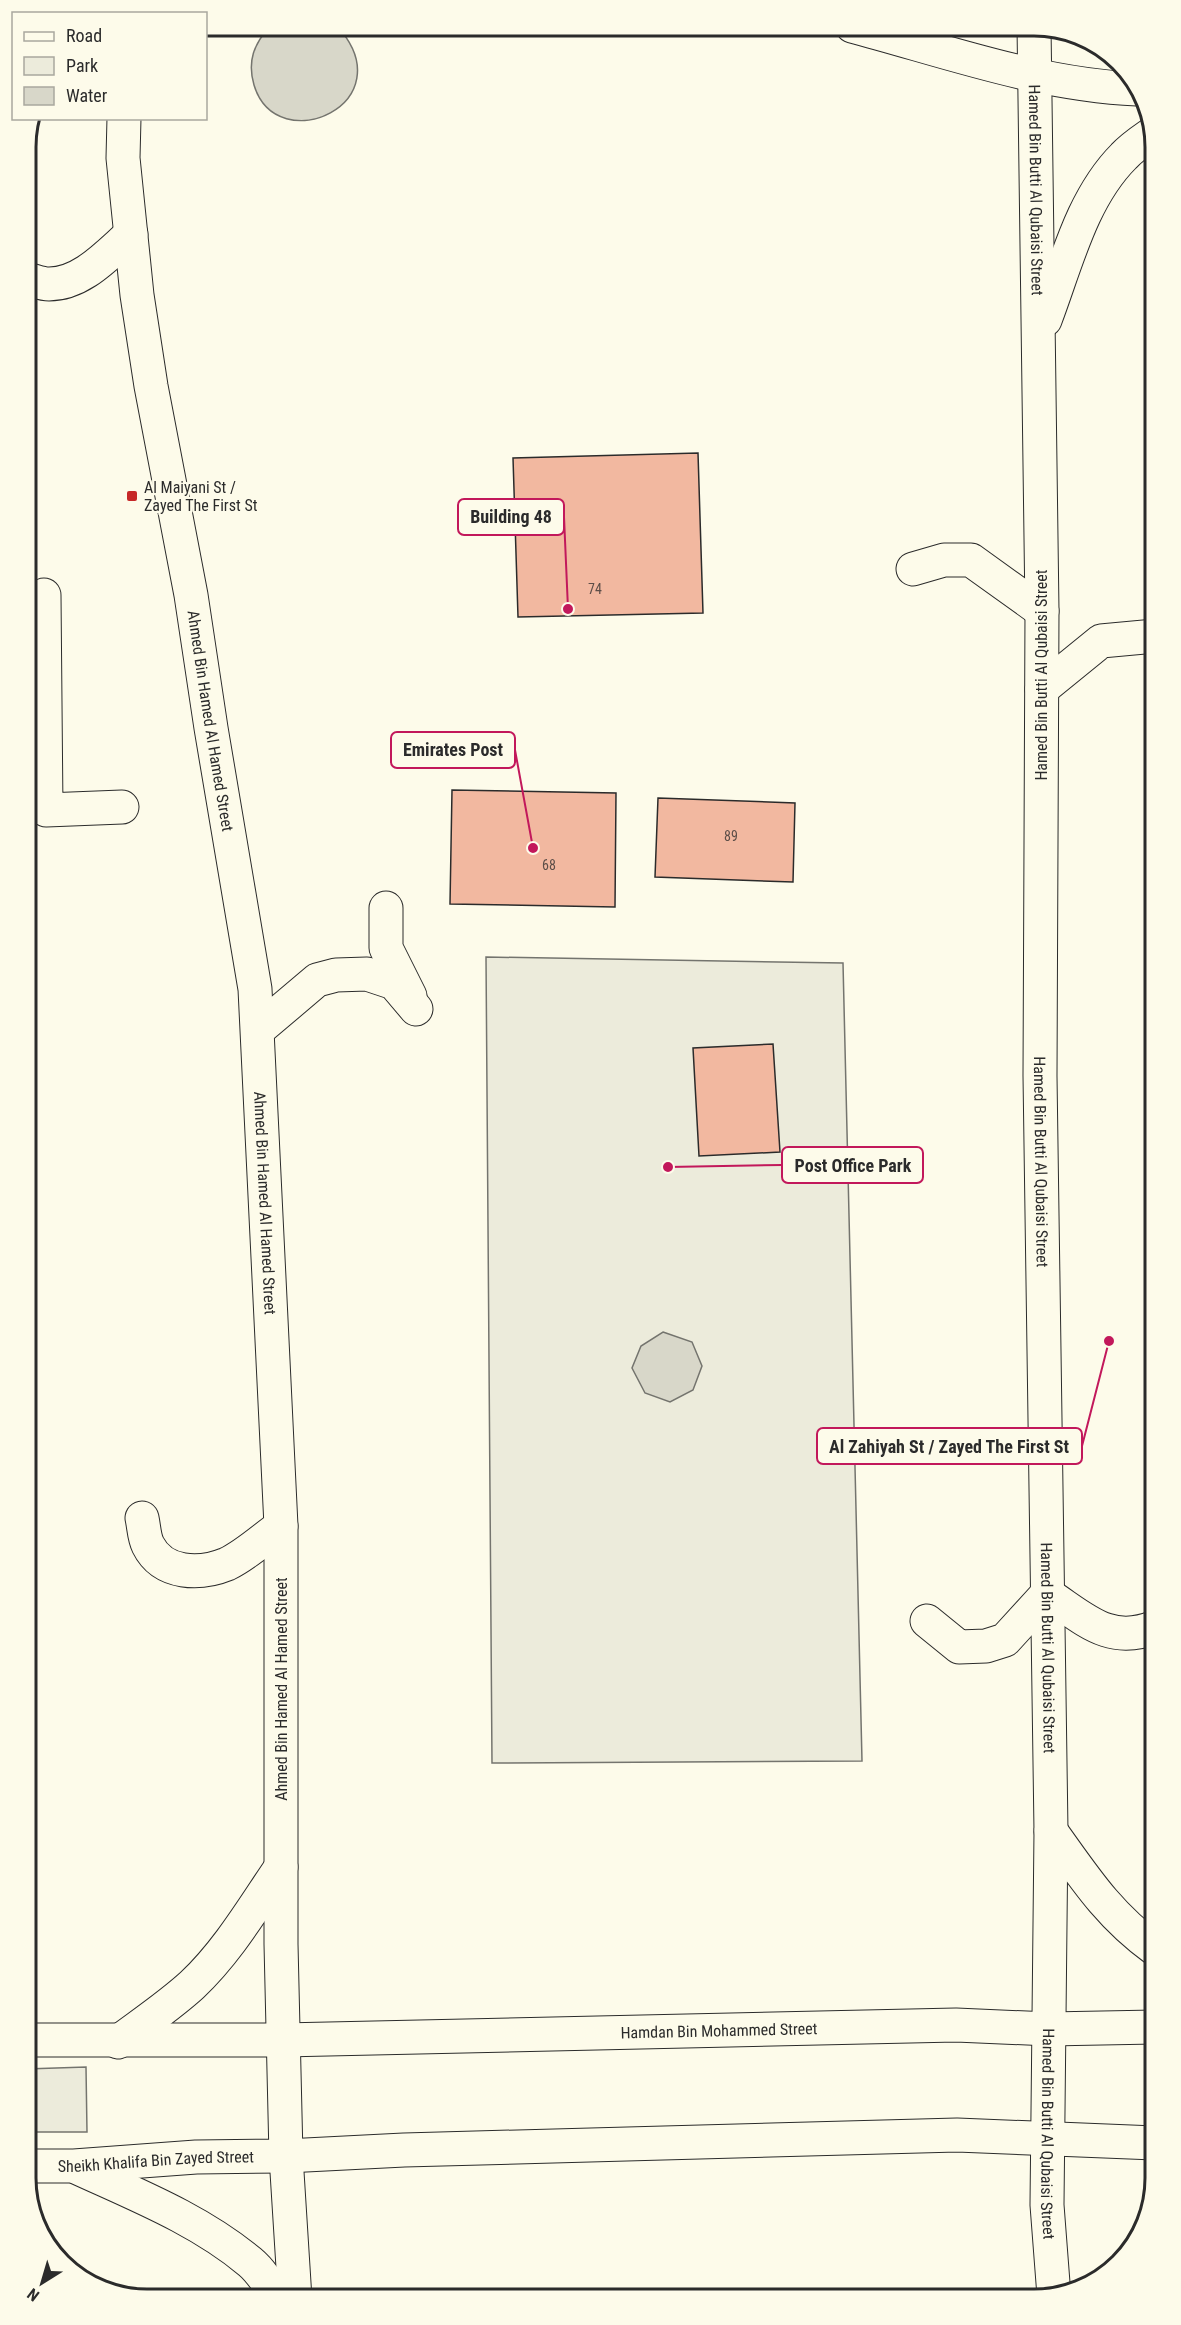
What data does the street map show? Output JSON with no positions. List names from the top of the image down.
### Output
{
  "streets": {
    "main road": [
      "Hamed Bin Butti Al Qubaisi Street",
      "Ahmed Bin Hamed Al Hamed Street",
      "Hamdan Bin Mohammed Street",
      "Sheikh Khalifa Bin Zayed Street"
    ]
  },
  "crossings": [
    ["Hamed Bin Butti Al Qubaisi Street", "Hamdan Bin Mohammed Street"],
    ["Ahmed Bin Hamed Al Hamed Street", "Hamdan Bin Mohammed Street"],
    ["Ahmed Bin Hamed Al Hamed Street", "Sheikh Khalifa Bin Zayed Street"]
  ],
  "places": {
    "transit": ["Al Maiyani St / Zayed The First St"],
    "other": [
      "Building 48",
      "Emirates Post",
      "Post Office Park",
      "Al Zahiyah St / Zayed The First St"
    ]
  },
  "house_numbers": ["74", "89", "68"],
  "legend": ["Road", "Park", "Water"],
  "north": "bottom left"
}
